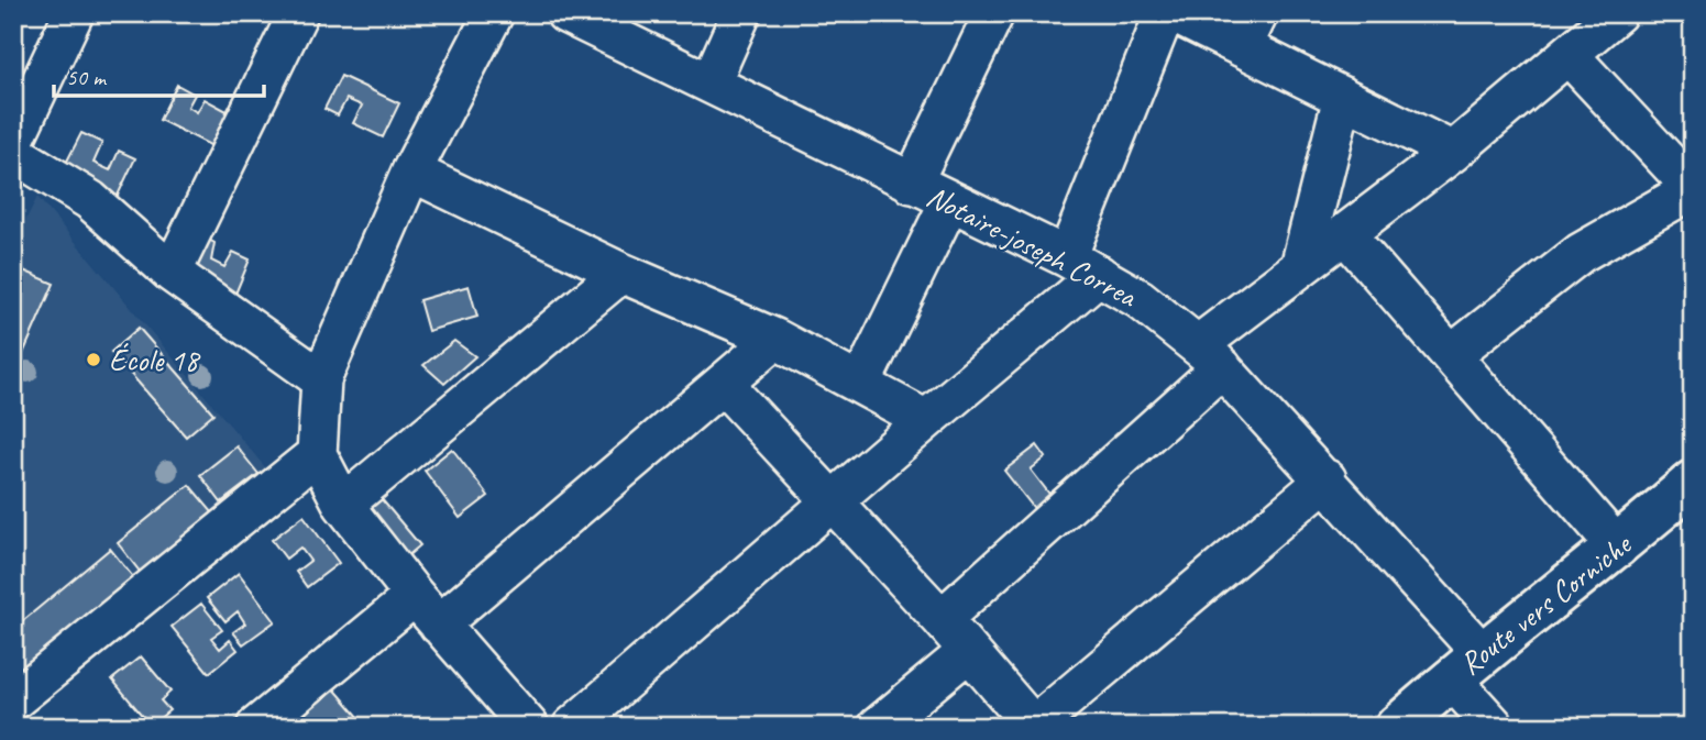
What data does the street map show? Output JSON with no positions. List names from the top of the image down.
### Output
{
  "streets": {
    "main road": ["Route vers Corniche"],
    "street": ["Notaire-joseph Correa"]
  },
  "crossings": [
    ["Notaire-joseph Correa", "Route vers Corniche"]
  ],
  "places": ["École 18"],
  "scale_bar": "50 m"
}
